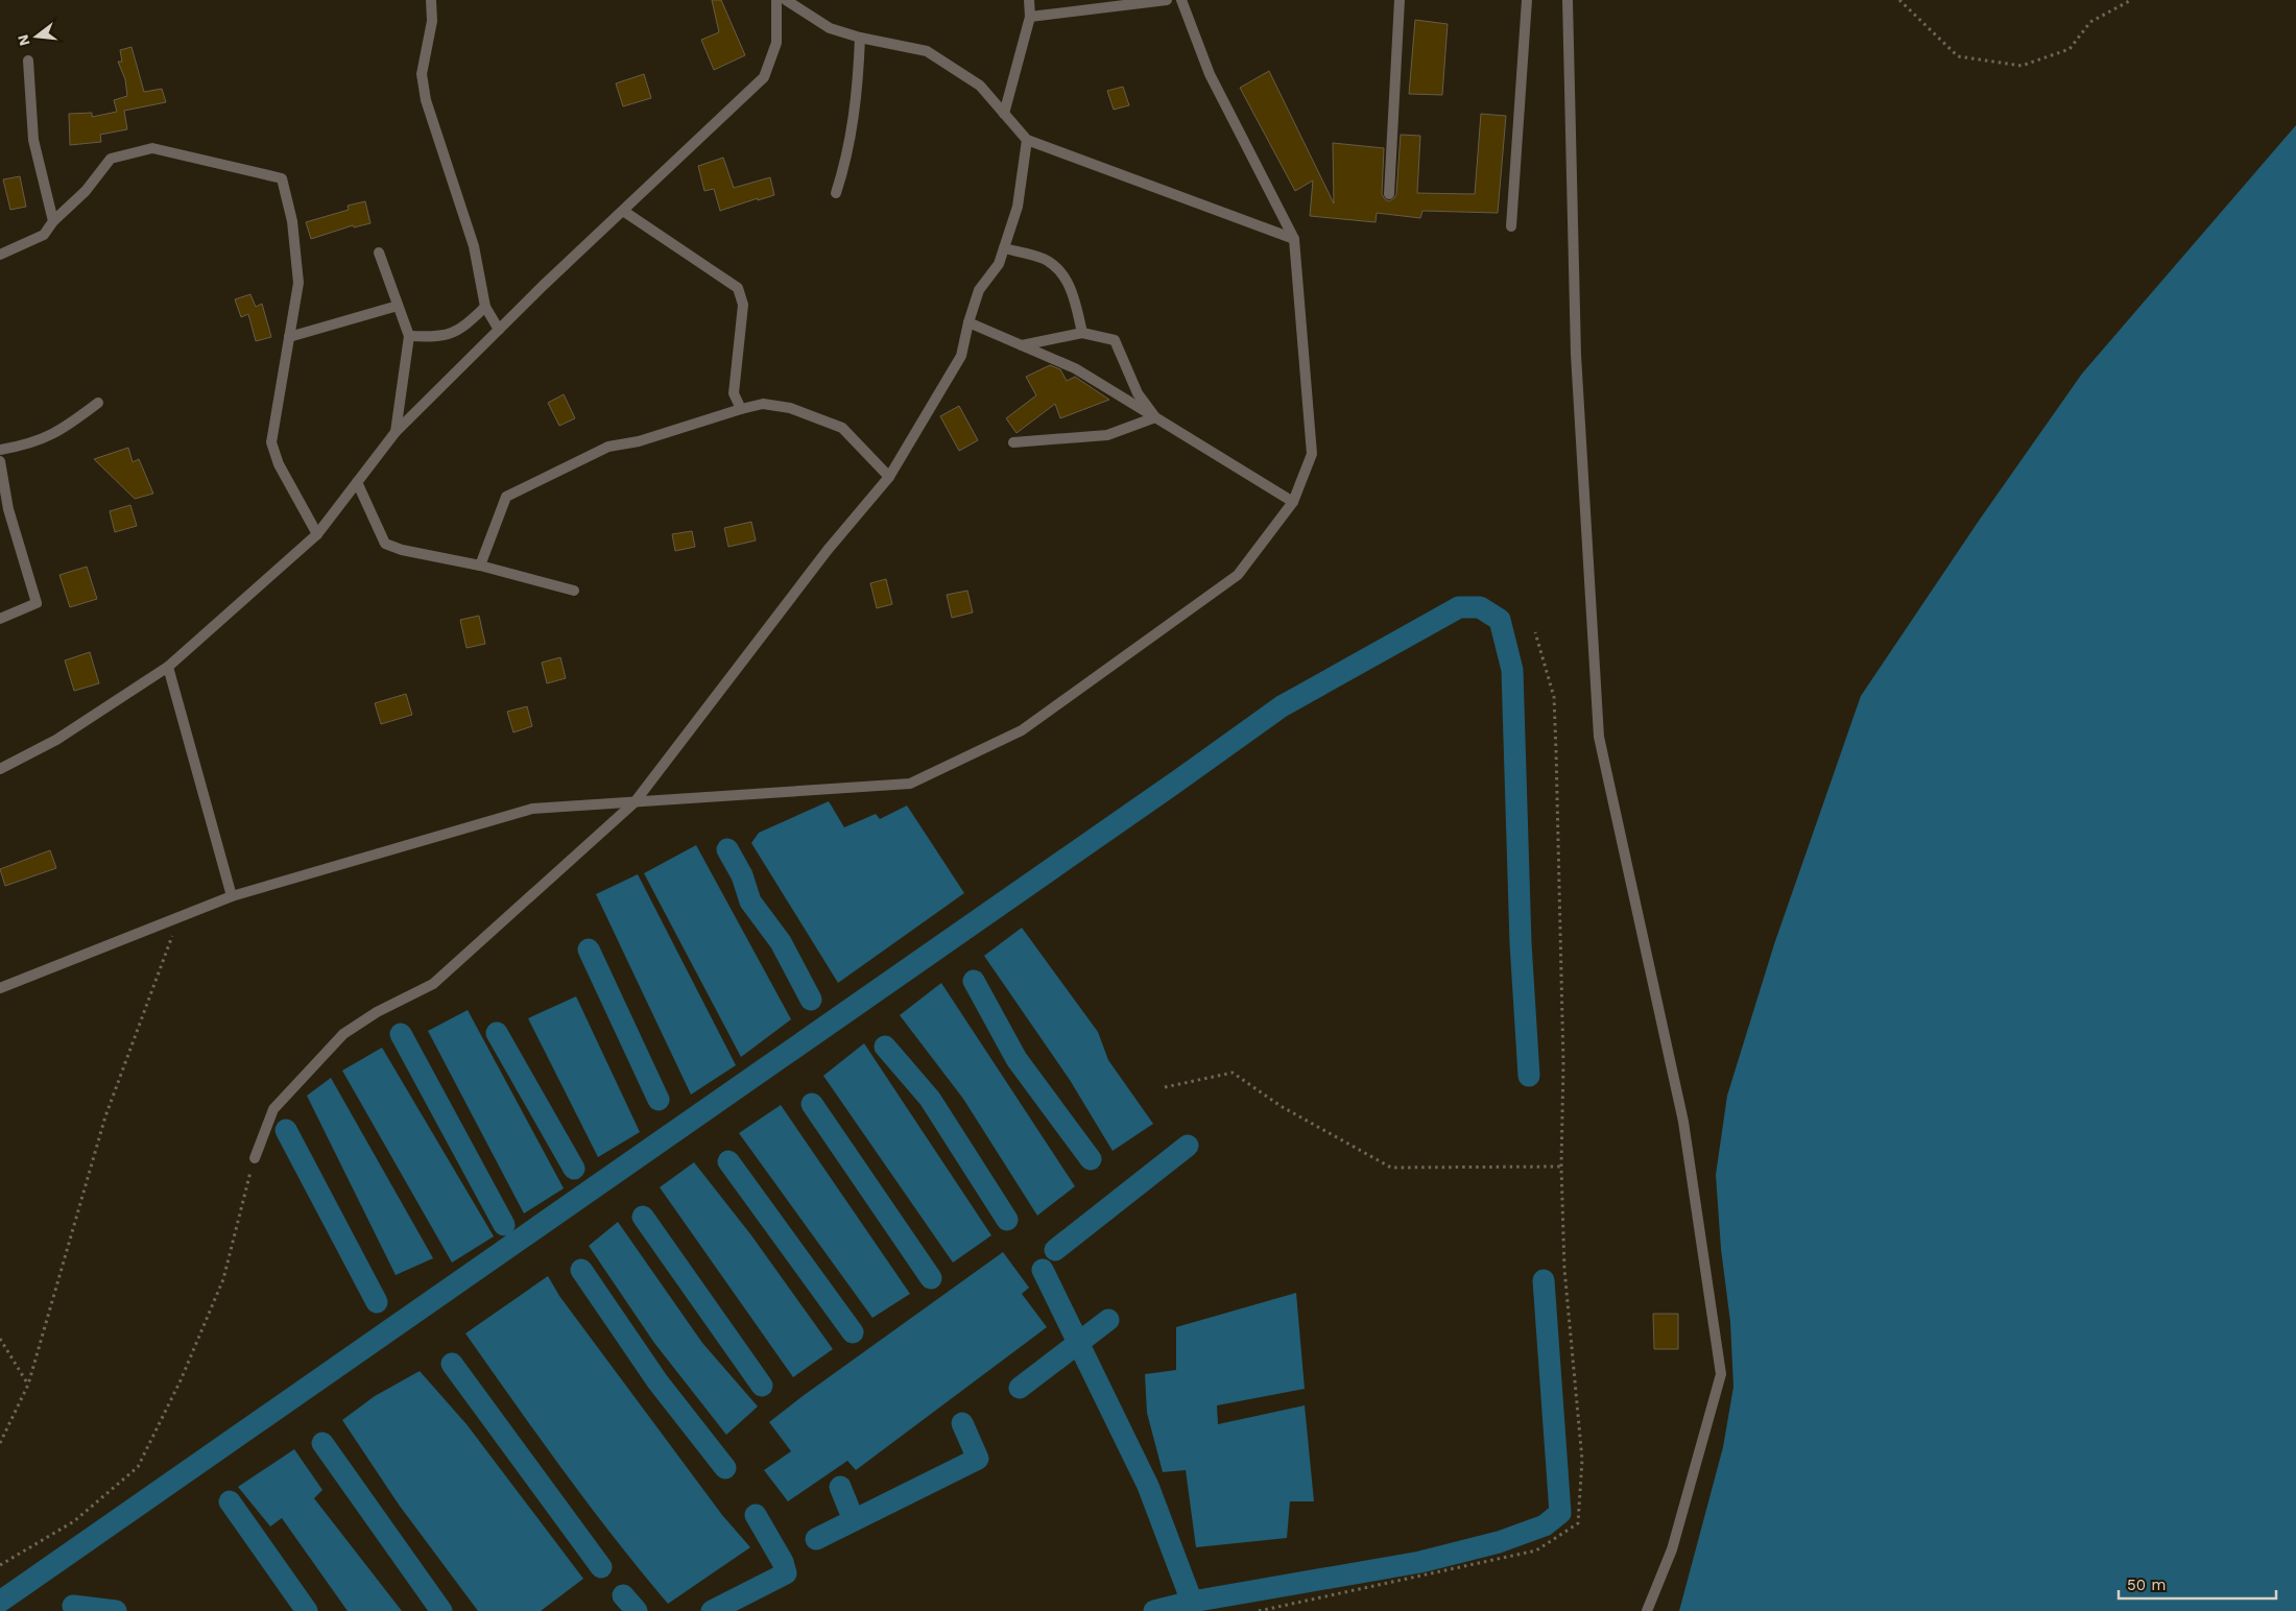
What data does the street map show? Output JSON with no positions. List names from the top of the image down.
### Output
{
  "scale_bar": "50 m",
  "north": "left"
}
